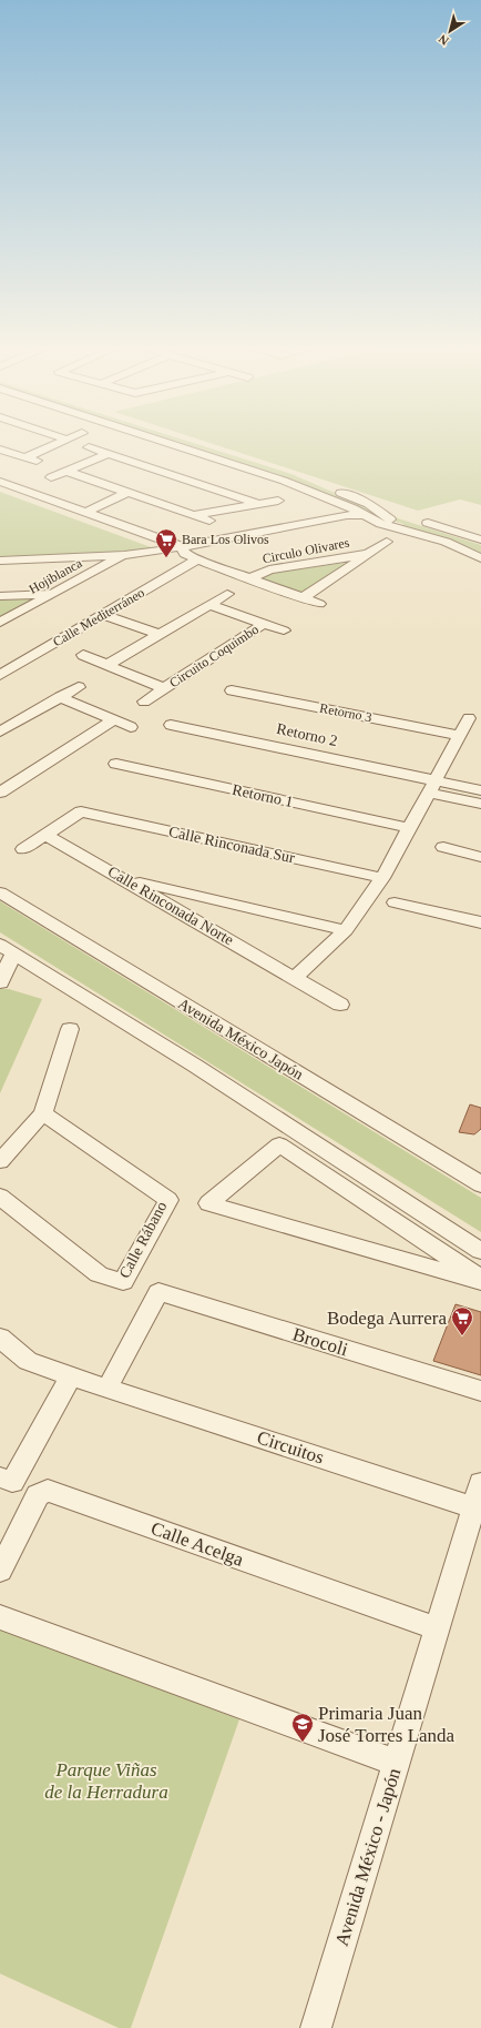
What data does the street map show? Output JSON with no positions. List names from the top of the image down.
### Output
{
  "streets": {
    "street": [
      "Circulo Olivares",
      "Hojiblanca",
      "Calle Mediterráneo",
      "Circuito Coquimbo",
      "Retorno 3",
      "Retorno 2",
      "Retorno 1",
      "Calle Rinconada Sur",
      "Calle Rinconada Norte",
      "Avenida México Japón",
      "Calle Rábano",
      "Brocoli",
      "Circuitos",
      "Calle Acelga",
      "Avenida México - Japón"
    ]
  },
  "crossings": [
    ["Circulo Olivares", "Calle Mediterráneo"],
    ["Calle Rinconada Sur", "Calle Rinconada Norte"],
    ["Brocoli", "Circuitos"],
    ["Circuitos", "Avenida México - Japón"],
    ["Calle Acelga", "Avenida México - Japón"]
  ],
  "parks": ["Parque Viñas de la Herradura"],
  "places": {
    "supermarket": ["Bara Los Olivos", "Bodega Aurrera"],
    "school or university": ["Primaria Juan José Torres Landa"]
  },
  "north": "bottom left"
}
